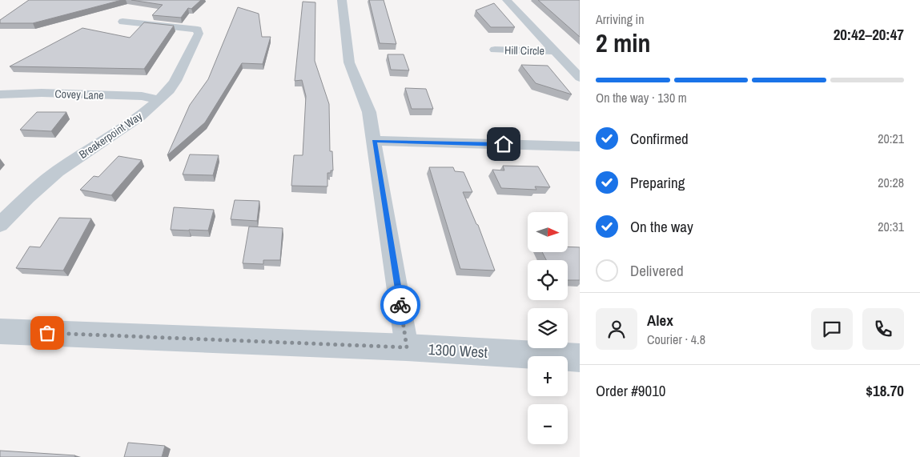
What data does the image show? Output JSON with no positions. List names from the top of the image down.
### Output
{
  "streets": {
    "street": [
      "Hill Circle",
      "Covey Lane",
      "Breakerpoint Way",
      "1300 West"
    ]
  },
  "crossings": [
    ["Covey Lane", "Breakerpoint Way"]
  ],
  "north": "right",
  "page": {
    "heading": ["2 min", "Arriving in", "20:42–20:47"],
    "panel": [
      "Alex",
      "Courier · 4.8",
      "Order #9010",
      "$18.70"
    ],
    "bar": "On the way · 130 m",
    "list": [
      ["Confirmed", "20:21"],
      ["Preparing", "20:28"],
      ["On the way", "20:31"],
      "Delivered"
    ],
    "map_buttons": ["+", "−"]
  }
}
